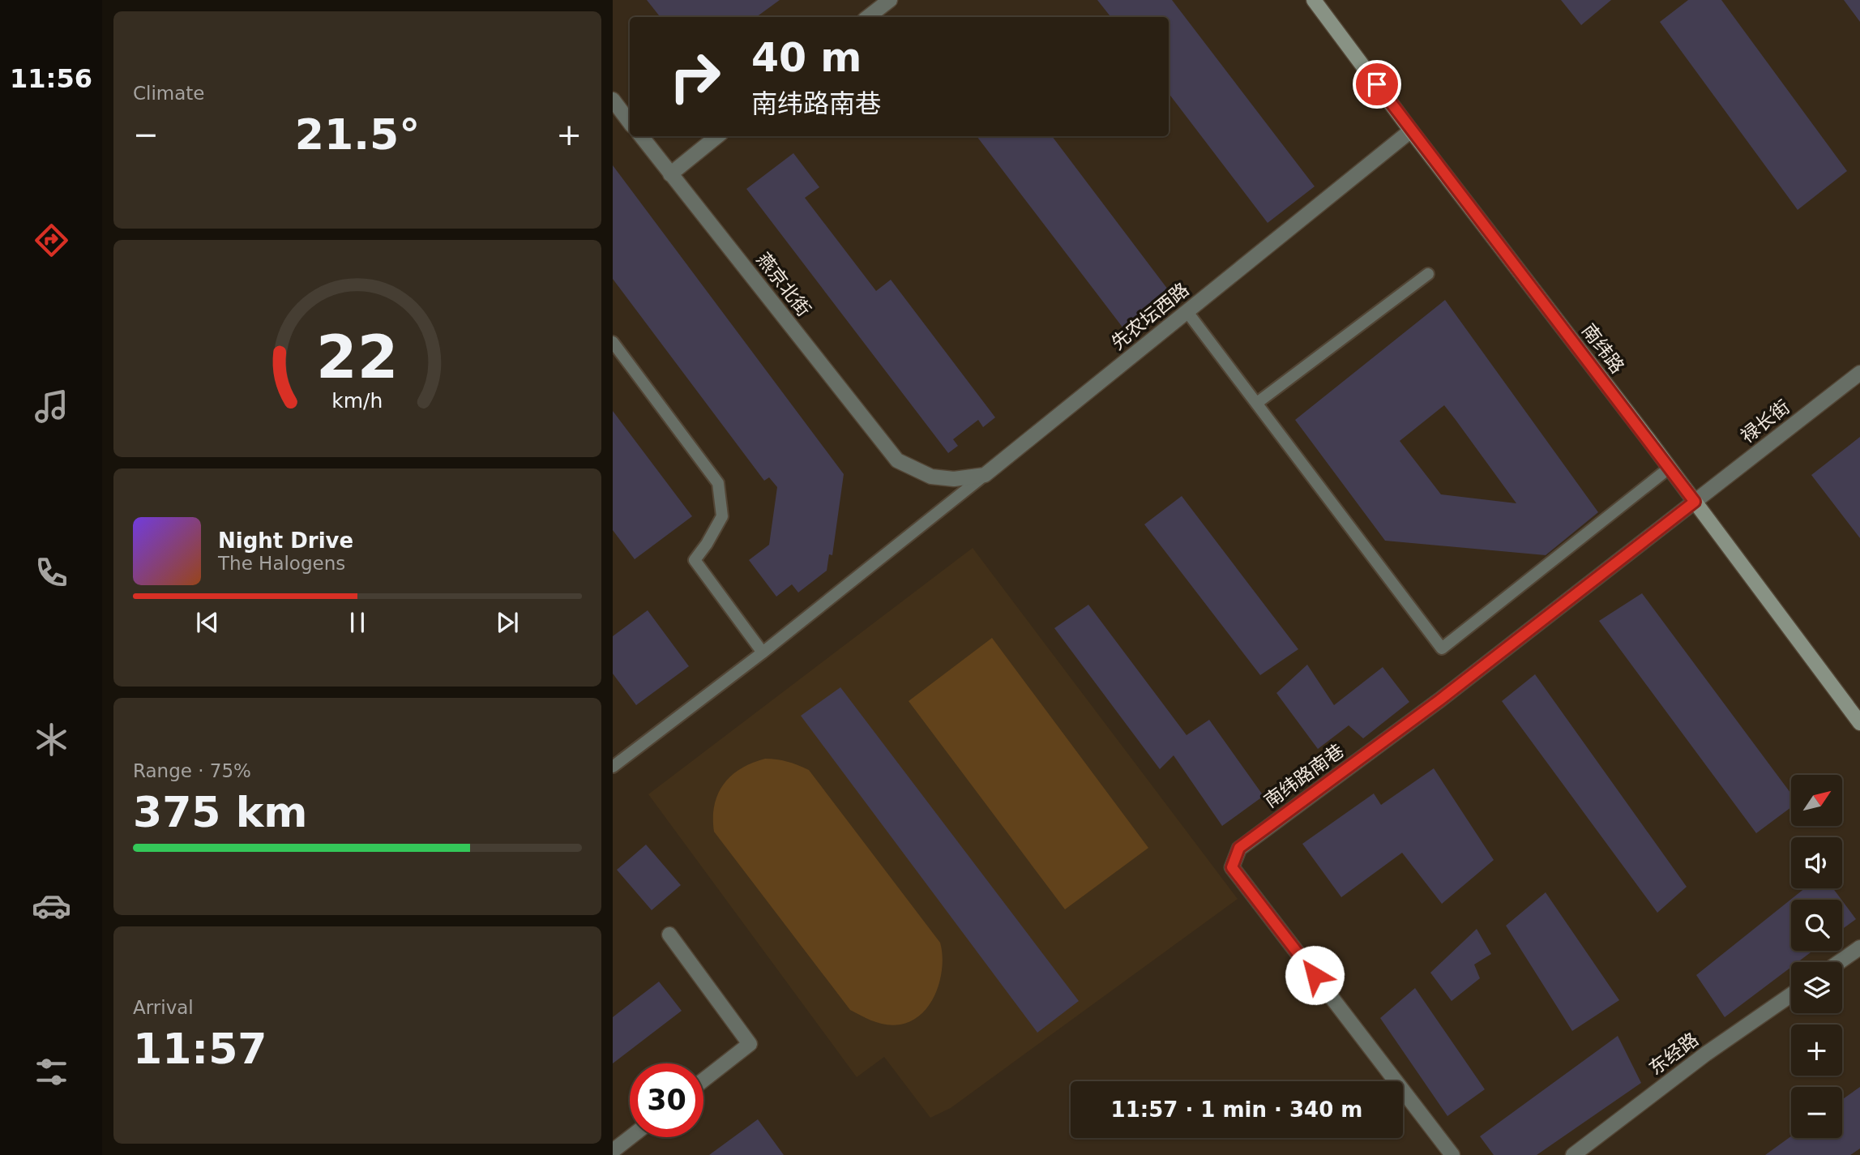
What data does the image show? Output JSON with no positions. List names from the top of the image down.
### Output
{
  "streets": {
    "street": [
      "燕京北街",
      "先农坛西路",
      "南纬路",
      "禄长街",
      "南纬路南巷",
      "东经路"
    ]
  },
  "crossings": [
    ["燕京北街", "先农坛西路"],
    ["先农坛西路", "南纬路"],
    ["南纬路", "禄长街"],
    ["南纬路", "南纬路南巷"],
    ["禄长街", "南纬路南巷"]
  ],
  "north": "top right",
  "page": {
    "tabs": "11:56",
    "tile": [
      "Climate",
      ["Range · 75%", "375 km"],
      ["Arrival", "11:57"]
    ],
    "turn": ["40 m", "南纬路南巷"],
    "heat": ["−", "21.5°", "+"],
    "song": ["Night Drive", "The Halogens"],
    "map_buttons": ["+", "−"],
    "limit": "30",
    "trip": "11:57 · 1 min · 340 m",
    "gauge": ["22", "km/h"]
  }
}
